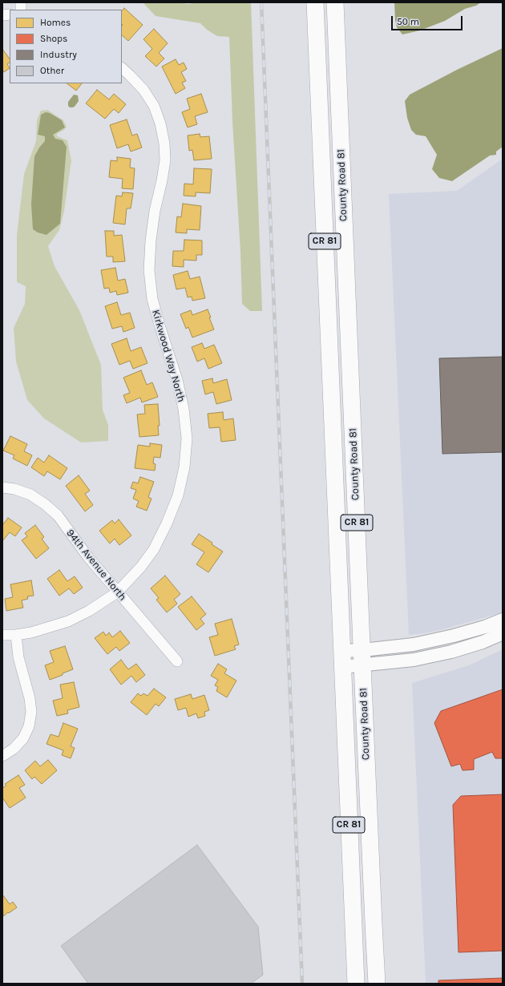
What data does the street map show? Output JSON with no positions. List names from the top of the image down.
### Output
{
  "streets": {
    "highway": ["County Road 81", "CR 81"],
    "street": ["Kirkwood Way North", "94th Avenue North"]
  },
  "crossings": [
    ["Kirkwood Way North", "94th Avenue North"]
  ],
  "legend": [
    "Homes",
    "Shops",
    "Industry",
    "Other"
  ],
  "scale_bar": "50 m"
}
